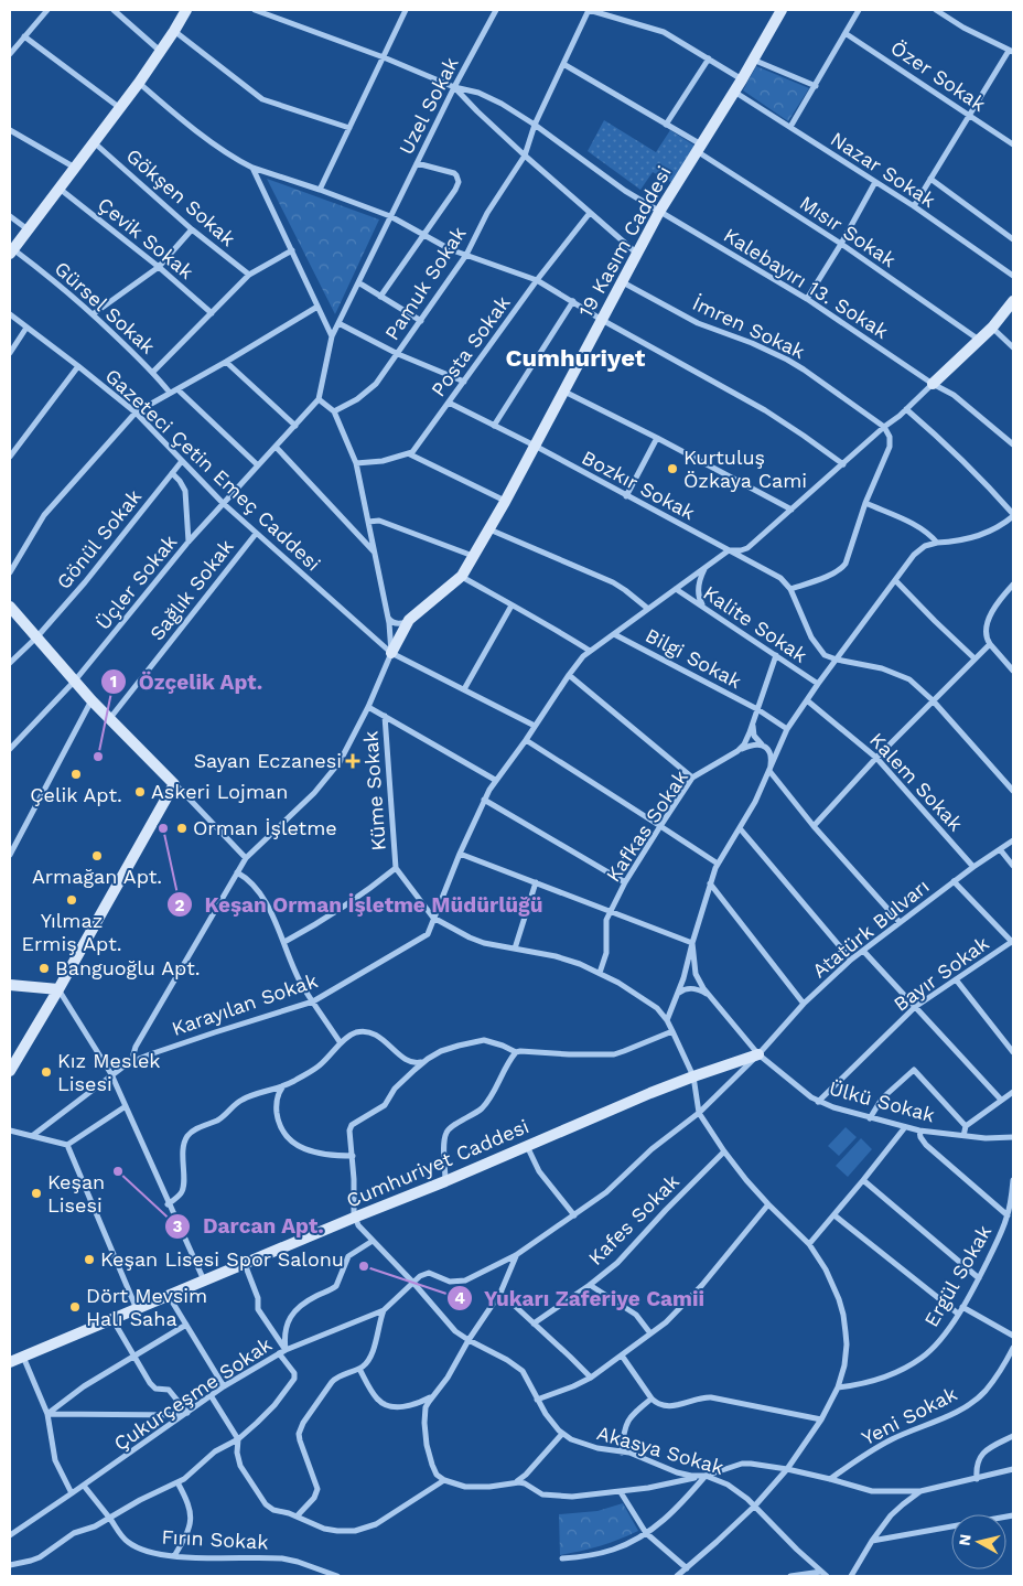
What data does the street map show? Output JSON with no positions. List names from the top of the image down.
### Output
{
  "streets": {
    "main road": ["19 Kasım Caddesi", "Cumhuriyet Caddesi"],
    "street": [
      "Özer Sokak",
      "Uzel Sokak",
      "Nazar Sokak",
      "Gökşen Sokak",
      "Mısır Sokak",
      "Çevik Sokak",
      "Pamuk Sokak",
      "Kalebayırı 13. Sokak",
      "Gürsel Sokak",
      "İmren Sokak",
      "Posta Sokak",
      "Gazeteci Çetin Emeç Caddesi",
      "Bozkır Sokak",
      "Gönül Sokak",
      "Üçler Sokak",
      "Sağlık Sokak",
      "Kalite Sokak",
      "Bilgi Sokak",
      "Kalem Sokak",
      "Küme Sokak",
      "Kafkas Sokak",
      "Atatürk Bulvarı",
      "Bayır Sokak",
      "Karayılan Sokak",
      "Ülkü Sokak",
      "Kafes Sokak",
      "Ergül Sokak",
      "Çukurçeşme Sokak",
      "Yeni Sokak",
      "Akasya Sokak",
      "Fırın Sokak"
    ]
  },
  "crossings": [
    ["Uzel Sokak", "Kalebayırı 13. Sokak"],
    ["Uzel Sokak", "Üçler Sokak"],
    ["Nazar Sokak", "19 Kasım Caddesi"],
    ["Mısır Sokak", "19 Kasım Caddesi"],
    ["Mısır Sokak", "Pamuk Sokak"],
    ["19 Kasım Caddesi", "Kalebayırı 13. Sokak"],
    ["19 Kasım Caddesi", "İmren Sokak"],
    ["19 Kasım Caddesi", "Gazeteci Çetin Emeç Caddesi"],
    ["19 Kasım Caddesi", "Bozkır Sokak"],
    ["Pamuk Sokak", "Kalebayırı 13. Sokak"],
    ["Kalebayırı 13. Sokak", "Karayılan Sokak"],
    ["İmren Sokak", "Karayılan Sokak"],
    ["Posta Sokak", "Bozkır Sokak"],
    ["Gazeteci Çetin Emeç Caddesi", "Gönül Sokak"],
    ["Gazeteci Çetin Emeç Caddesi", "Üçler Sokak"],
    ["Gazeteci Çetin Emeç Caddesi", "Sağlık Sokak"],
    ["Gazeteci Çetin Emeç Caddesi", "Karayılan Sokak"],
    ["Bozkır Sokak", "Karayılan Sokak"],
    ["Kalite Sokak", "Kafkas Sokak"],
    ["Kalite Sokak", "Karayılan Sokak"],
    ["Bilgi Sokak", "Kafkas Sokak"],
    ["Bilgi Sokak", "Karayılan Sokak"],
    ["Kalem Sokak", "Atatürk Bulvarı"],
    ["Küme Sokak", "Karayılan Sokak"],
    ["Atatürk Bulvarı", "Ülkü Sokak"],
    ["Atatürk Bulvarı", "Cumhuriyet Caddesi"],
    ["Bayır Sokak", "Ülkü Sokak"],
    ["Ülkü Sokak", "Cumhuriyet Caddesi"],
    ["Cumhuriyet Caddesi", "Akasya Sokak"],
    ["Çukurçeşme Sokak", "Akasya Sokak"],
    ["Çukurçeşme Sokak", "Fırın Sokak"]
  ],
  "districts": ["Cumhuriyet"],
  "places": {
    "other": [
      "Kurtuluş Özkaya Cami",
      "Özçelik Apt.",
      "Çelik Apt.",
      "Askeri Lojman",
      "Keşan Orman İşletme Müdürlüğü",
      "Orman İşletme",
      "Armağan Apt.",
      "Yılmaz Ermiş Apt.",
      "Banguoğlu Apt.",
      "Kız Meslek Lisesi",
      "Darcan Apt.",
      "Keşan Lisesi",
      "Keşan Lisesi Spor Salonu",
      "Yukarı Zaferiye Camii",
      "Dört Mevsim Halı Saha"
    ],
    "health": ["Sayan Eczanesi"]
  },
  "north": "left"
}
